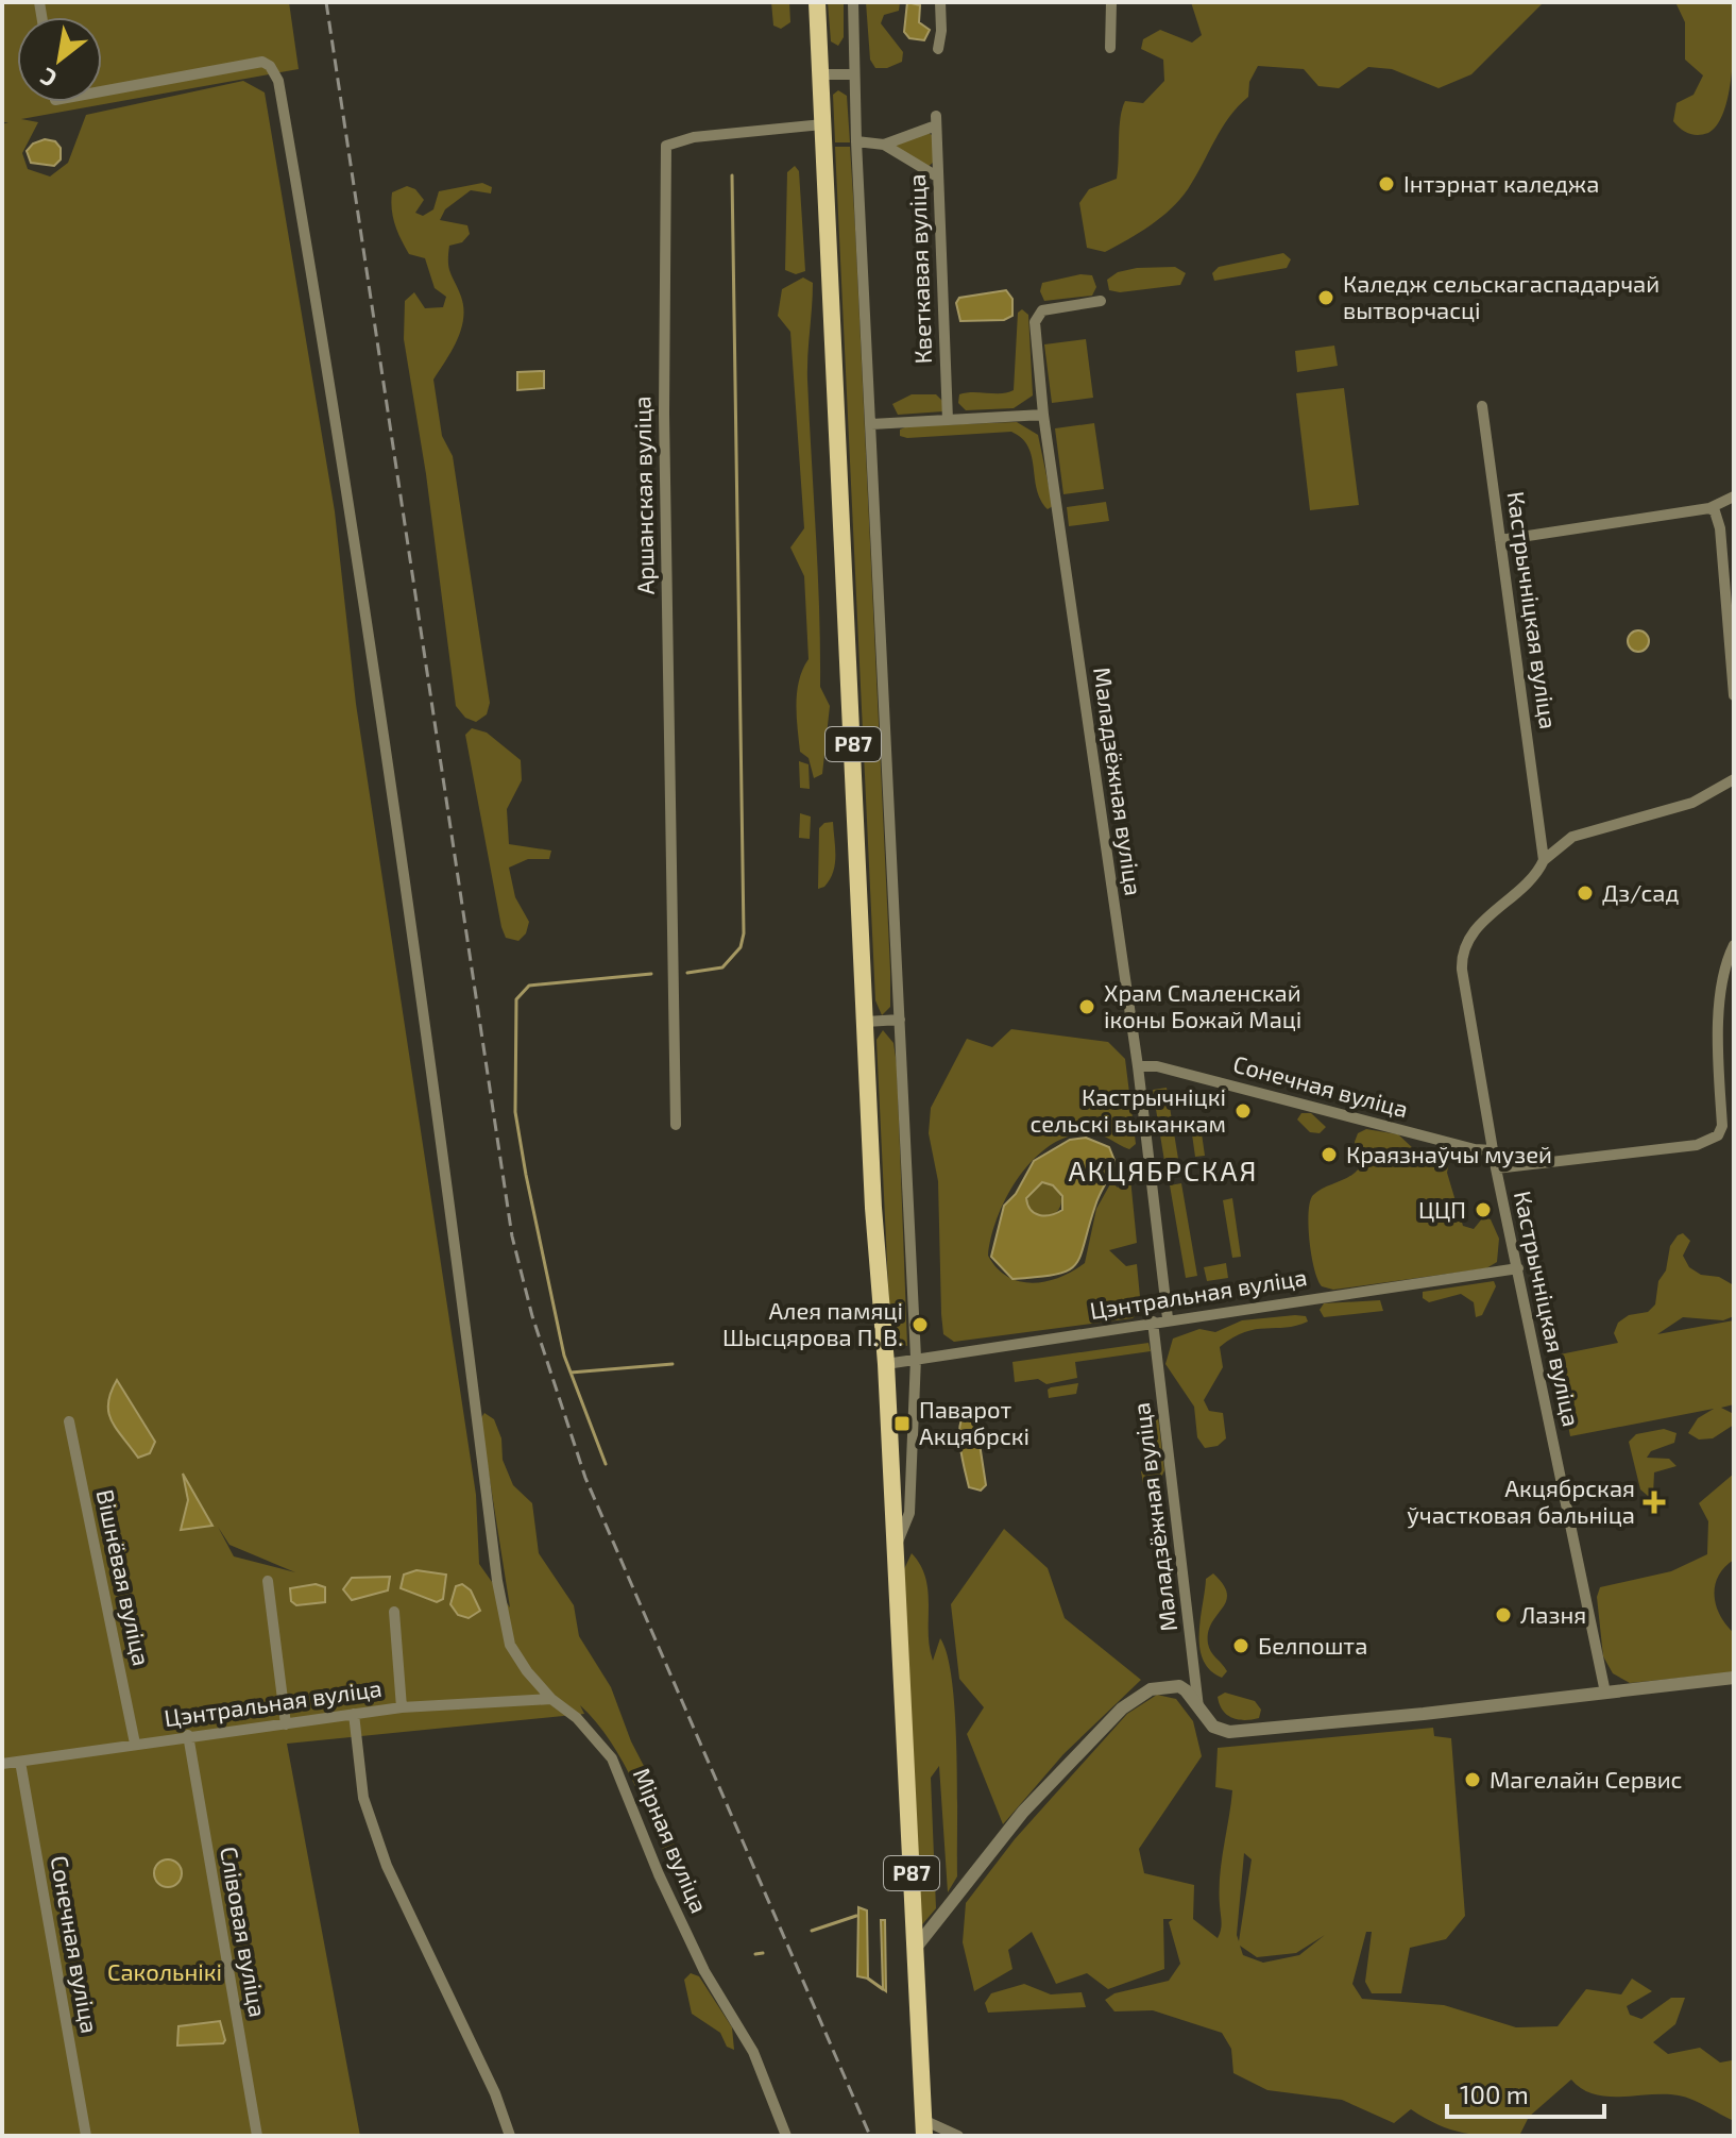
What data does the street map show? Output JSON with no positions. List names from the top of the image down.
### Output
{
  "streets": {
    "main road": ["Р87"],
    "street": [
      "Кветкавая вуліца",
      "Аршанская вуліца",
      "Кастрычніцкая вуліца",
      "Маладзёжная вуліца",
      "Сонечная вуліца",
      "Цэнтральная вуліца",
      "Вішнёвая вуліца",
      "Мірная вуліца",
      "Слівовая вуліца"
    ]
  },
  "crossings": [
    ["Аршанская вуліца", "Р87"],
    ["Кастрычніцкая вуліца", "Сонечная вуліца"],
    ["Кастрычніцкая вуліца", "Цэнтральная вуліца"],
    ["Р87", "Цэнтральная вуліца"],
    ["Маладзёжная вуліца", "Сонечная вуліца"],
    ["Маладзёжная вуліца", "Цэнтральная вуліца"],
    ["Сонечная вуліца", "Цэнтральная вуліца"],
    ["Цэнтральная вуліца", "Вішнёвая вуліца"],
    ["Цэнтральная вуліца", "Мірная вуліца"],
    ["Цэнтральная вуліца", "Слівовая вуліца"]
  ],
  "districts": ["АКЦЯБРСКАЯ"],
  "parks": ["Сакольнікі"],
  "places": {
    "other": [
      "Інтэрнат каледжа",
      "Каледж сельскагаспадарчай вытворчасці",
      "Дз/сад",
      "Храм Смаленскай іконы Божай Маці",
      "Кастрычніцкі сельскі выканкам",
      "Краязнаўчы музей",
      "ЦЦП",
      "Алея памяці Шысцярова П. В.",
      "Лазня",
      "Белпошта",
      "Магелайн Сервис"
    ],
    "transit": ["Паварот Акцябрскі"],
    "health": ["Акцябрская ўчастковая бальніца"]
  },
  "scale_bar": "100 m",
  "north": "bottom left"
}
